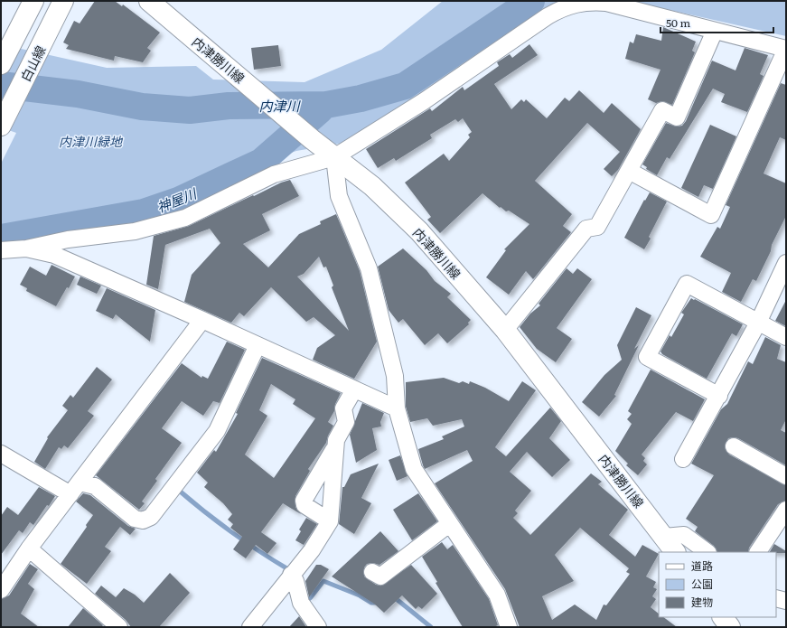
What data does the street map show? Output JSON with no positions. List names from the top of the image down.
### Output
{
  "streets": {
    "main road": ["内津勝川線", "白山線"]
  },
  "water": ["内津川", "神屋川"],
  "parks": ["内津川緑地"],
  "legend": ["道路", "公園", "建物"],
  "scale_bar": "50 m"
}
